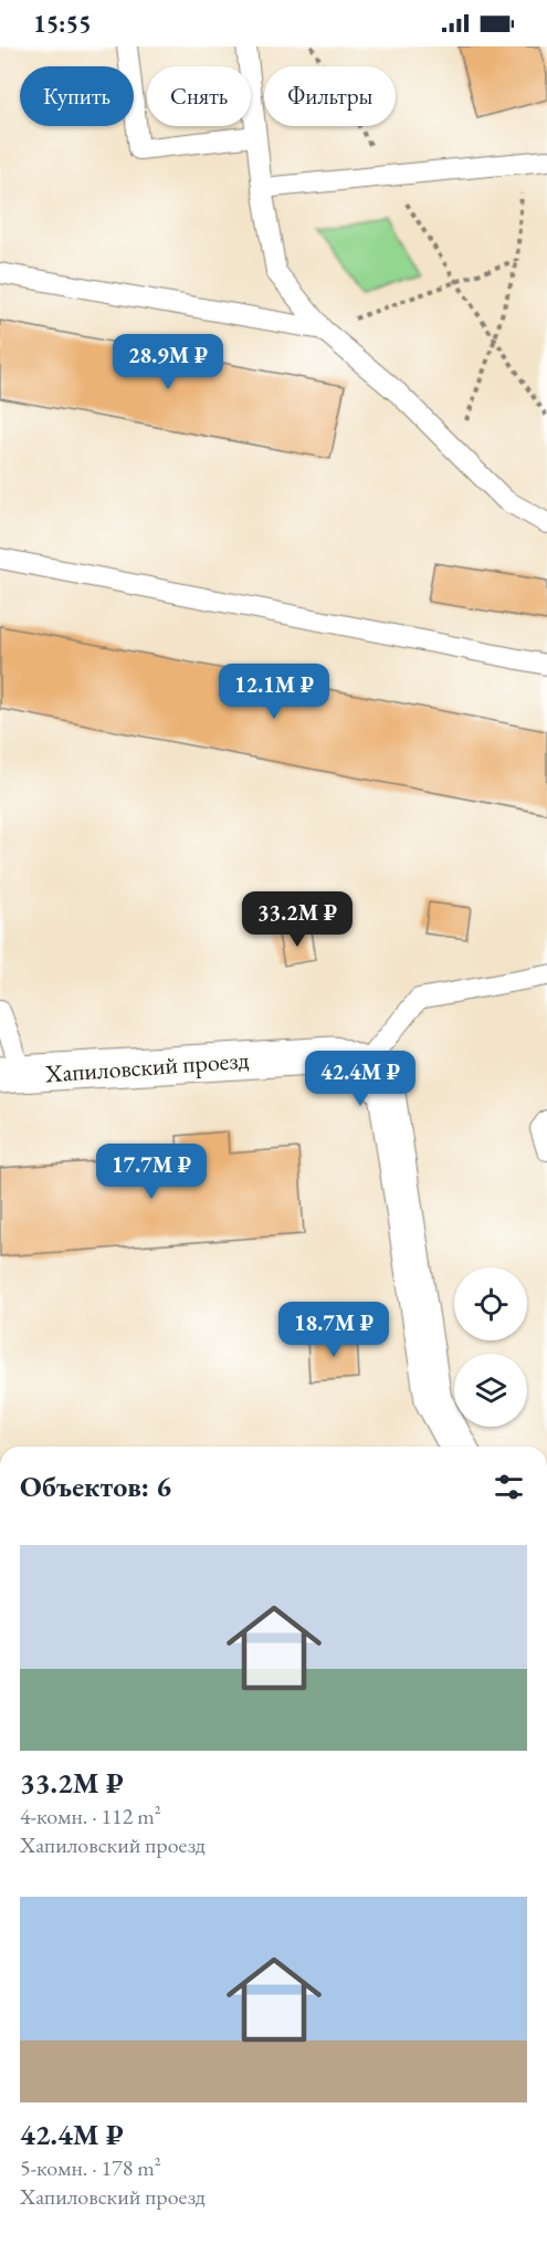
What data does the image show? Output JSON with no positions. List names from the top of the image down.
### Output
{
  "streets": {
    "street": ["Хапиловский проезд"]
  },
  "page": {
    "status": "15:55",
    "chip": ["Купить", "Снять", "Фильтры"],
    "price": [
      "28.9M ₽",
      "12.1M ₽",
      "33.2M ₽",
      "42.4M ₽",
      "17.7M ₽",
      "18.7M ₽"
    ],
    "heading": "Объектов: 6",
    "list": [
      {
        "name": "33.2M ₽",
        "note": "4-комн. · 112 m² · Хапиловский проезд"
      },
      {
        "name": "42.4M ₽",
        "note": "5-комн. · 178 m² · Хапиловский проезд"
      }
    ]
  }
}
